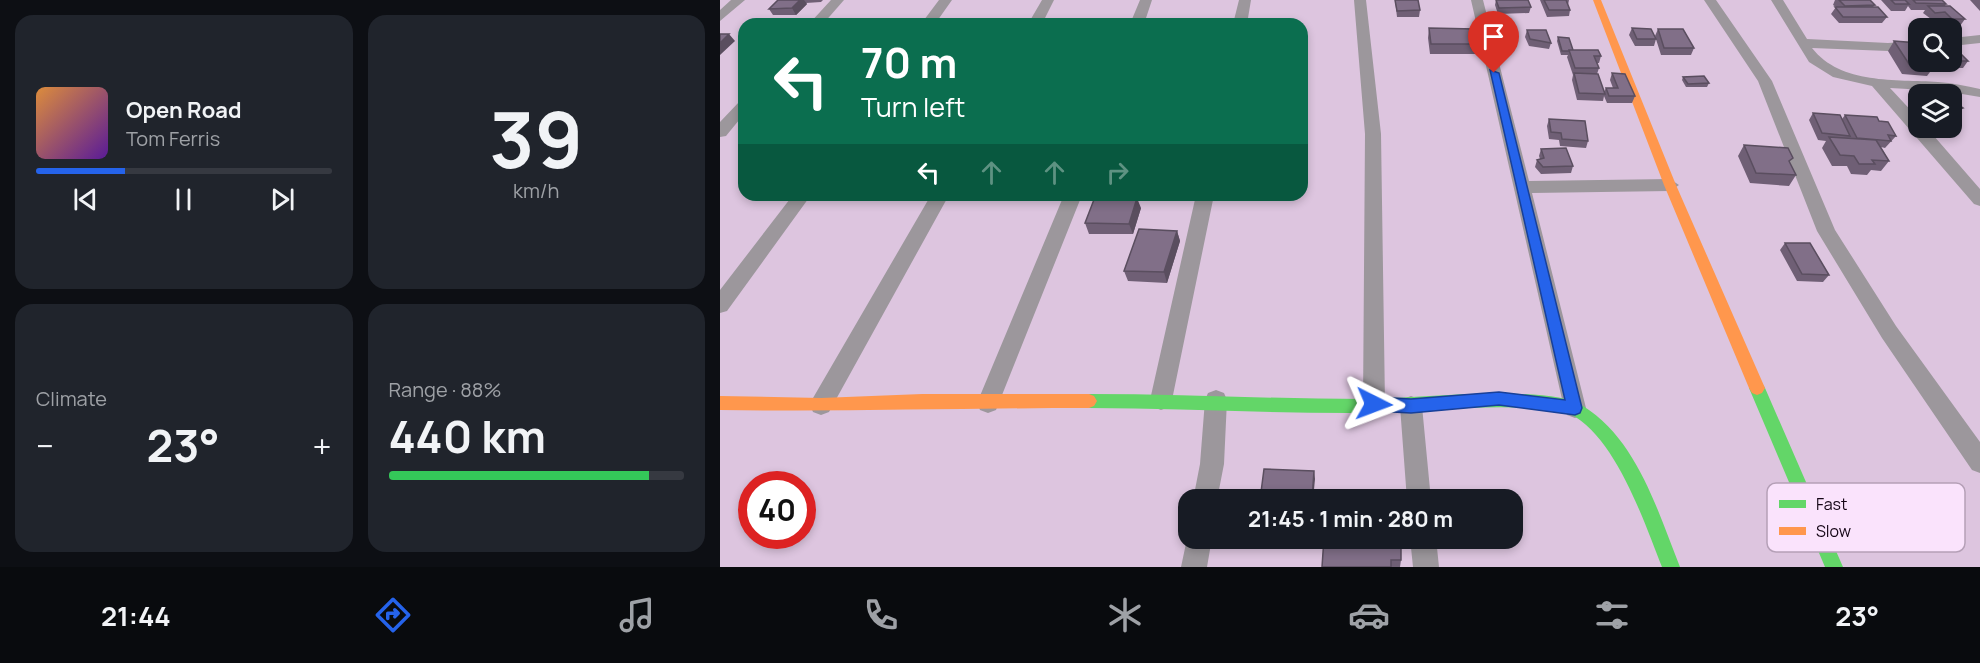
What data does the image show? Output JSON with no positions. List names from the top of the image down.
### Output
{
  "legend": ["Fast", "Slow"],
  "page": {
    "tile": [
      ["39", "km/h"],
      "Climate",
      ["Range · 88%", "440 km"]
    ],
    "turn": ["70 m", "Turn left"],
    "song": ["Open Road", "Tom Ferris"],
    "heat": ["−", "23°", "+"],
    "limit": "40",
    "trip": "21:45 · 1 min · 280 m",
    "tabs": ["21:44", "23°"]
  }
}
